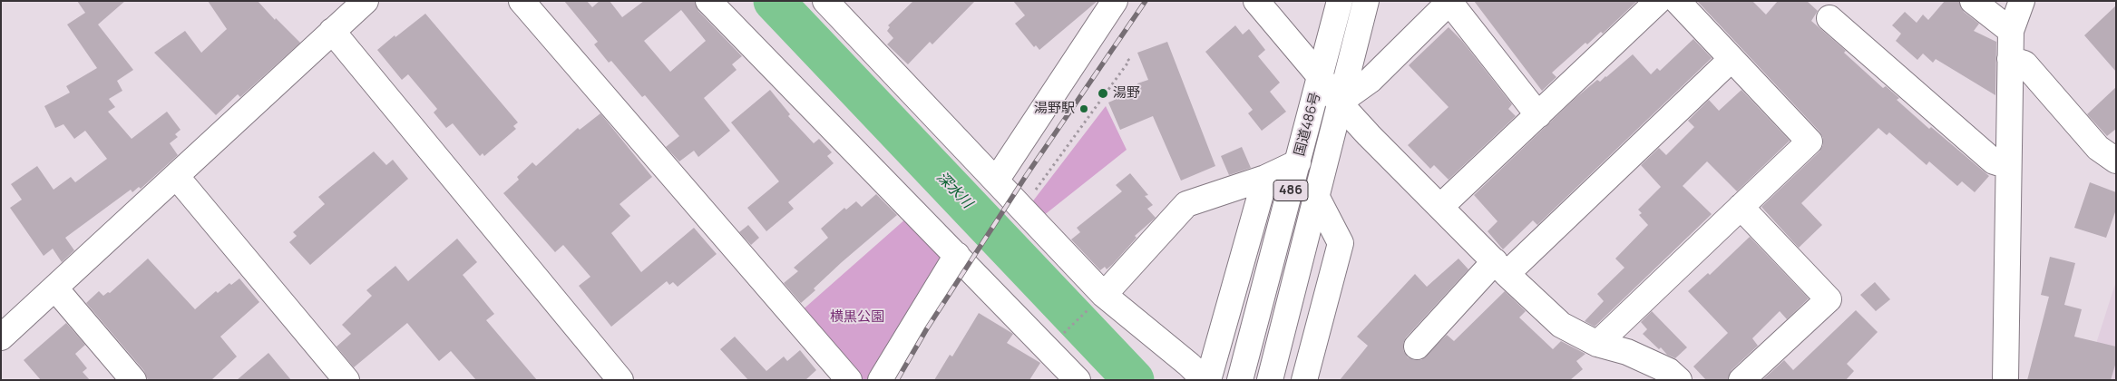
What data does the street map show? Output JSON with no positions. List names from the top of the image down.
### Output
{
  "streets": {
    "main road": ["国道486号", "486"]
  },
  "water": ["深水川"],
  "parks": ["横黒公園"],
  "places": ["湯野", "湯野駅"]
}
